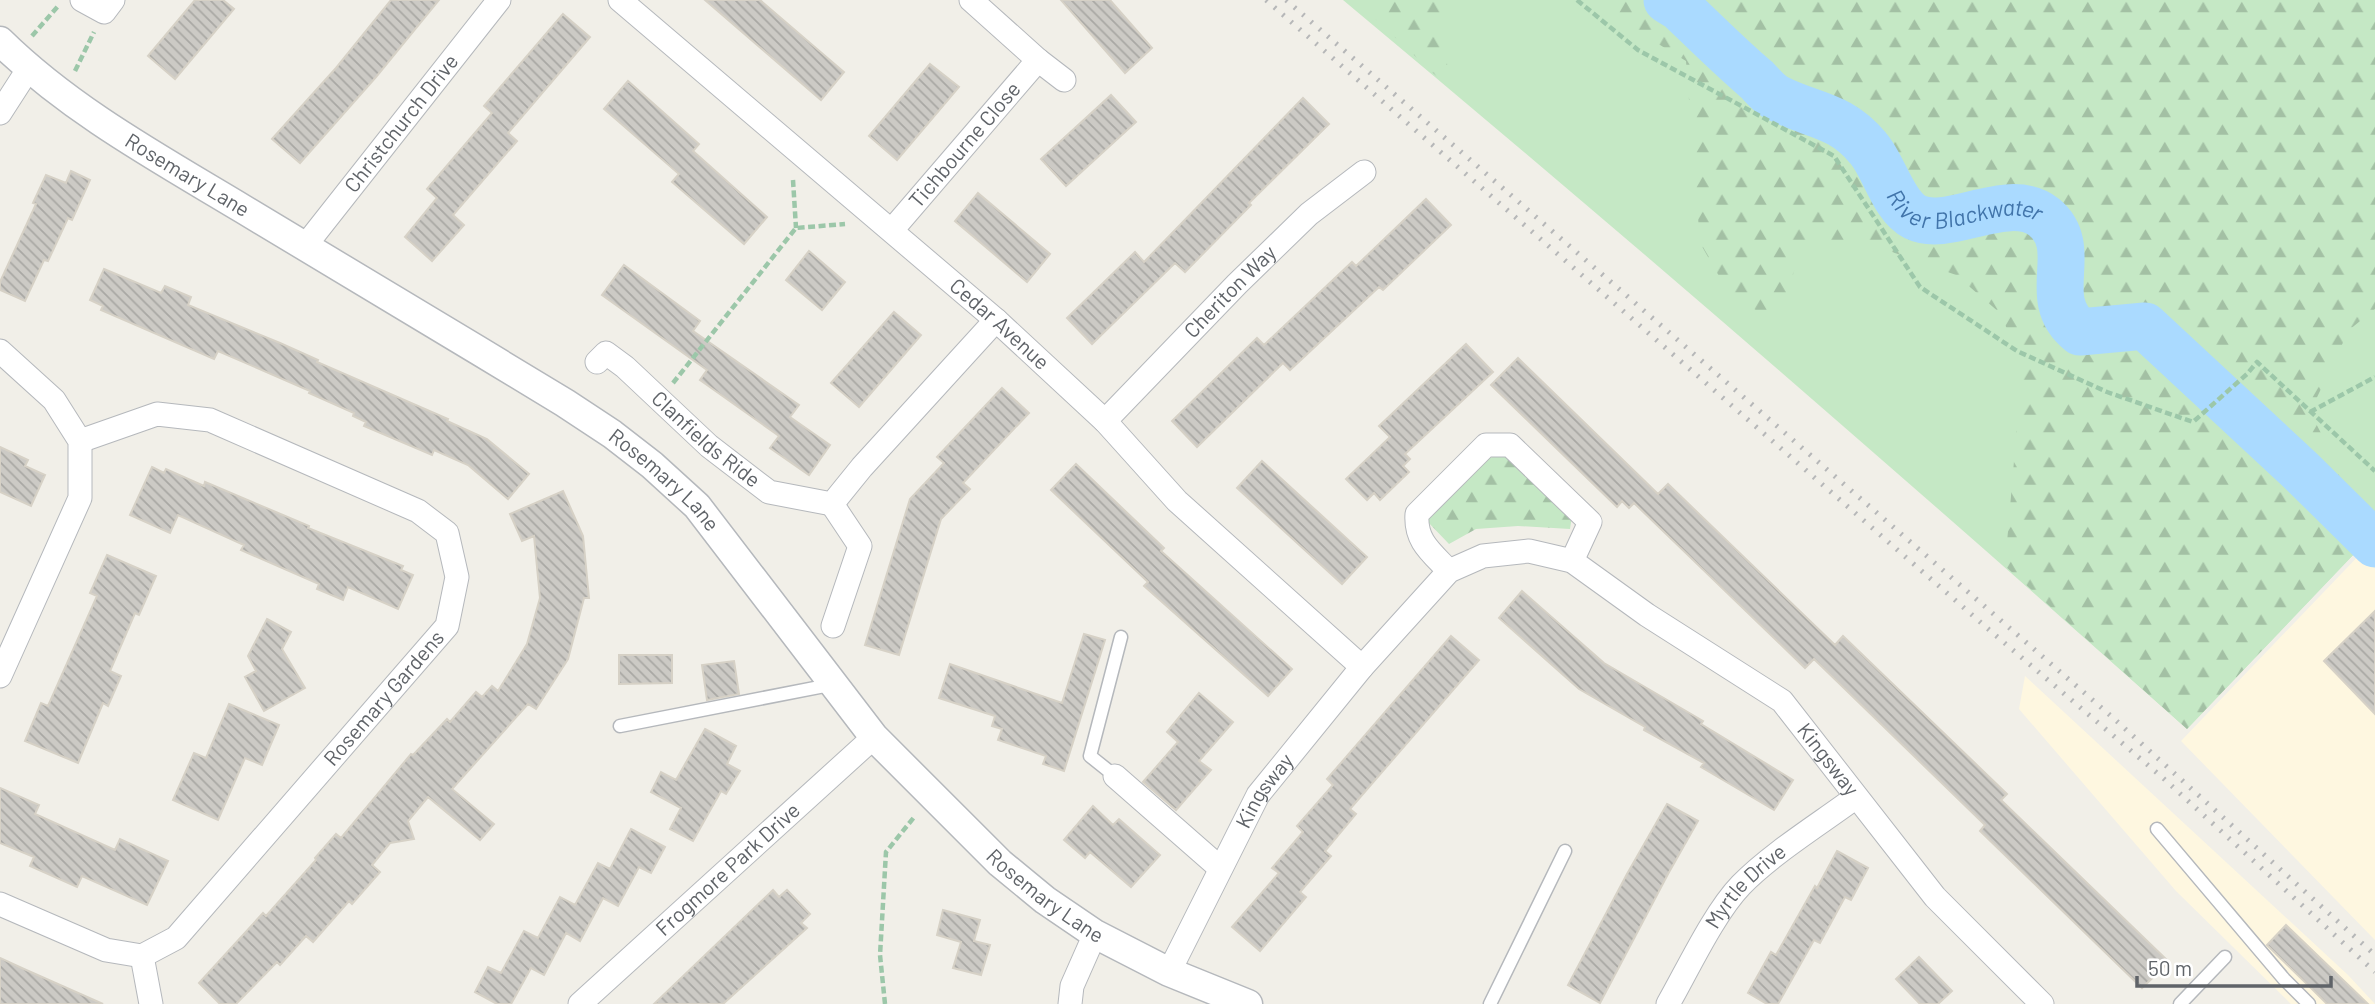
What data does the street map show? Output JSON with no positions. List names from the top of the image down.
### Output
{
  "streets": {
    "street": [
      "Christchurch Drive",
      "Tichbourne Close",
      "Rosemary Lane",
      "Cheriton Way",
      "Cedar Avenue",
      "Clanfields Ride",
      "Rosemary Gardens",
      "Kingsway",
      "Frogmore Park Drive",
      "Myrtle Drive"
    ]
  },
  "crossings": [
    ["Christchurch Drive", "Rosemary Lane"],
    ["Tichbourne Close", "Cedar Avenue"],
    ["Rosemary Lane", "Kingsway"],
    ["Rosemary Lane", "Frogmore Park Drive"],
    ["Cheriton Way", "Cedar Avenue"],
    ["Cedar Avenue", "Kingsway"],
    ["Kingsway", "Myrtle Drive"]
  ],
  "water": ["River Blackwater"],
  "scale_bar": "50 m"
}
